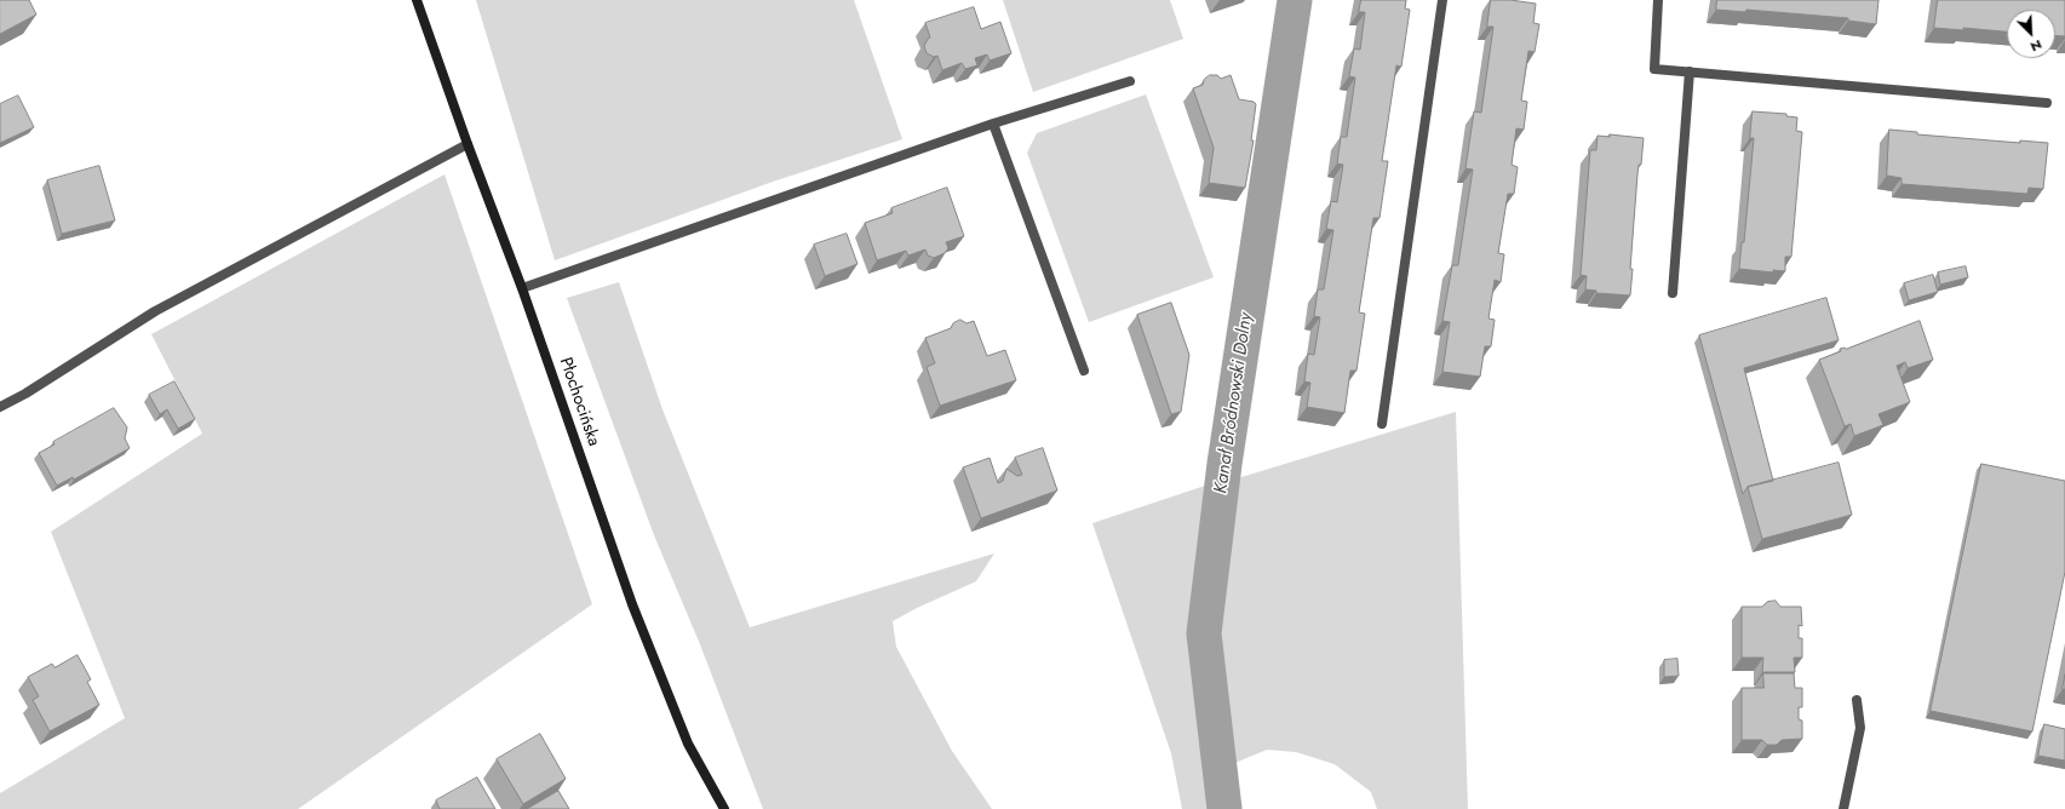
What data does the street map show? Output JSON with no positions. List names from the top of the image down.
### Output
{
  "streets": {
    "main road": ["Płochocińska"]
  },
  "water": ["Kanał Bródnowski Dolny"],
  "north": "bottom right"
}
